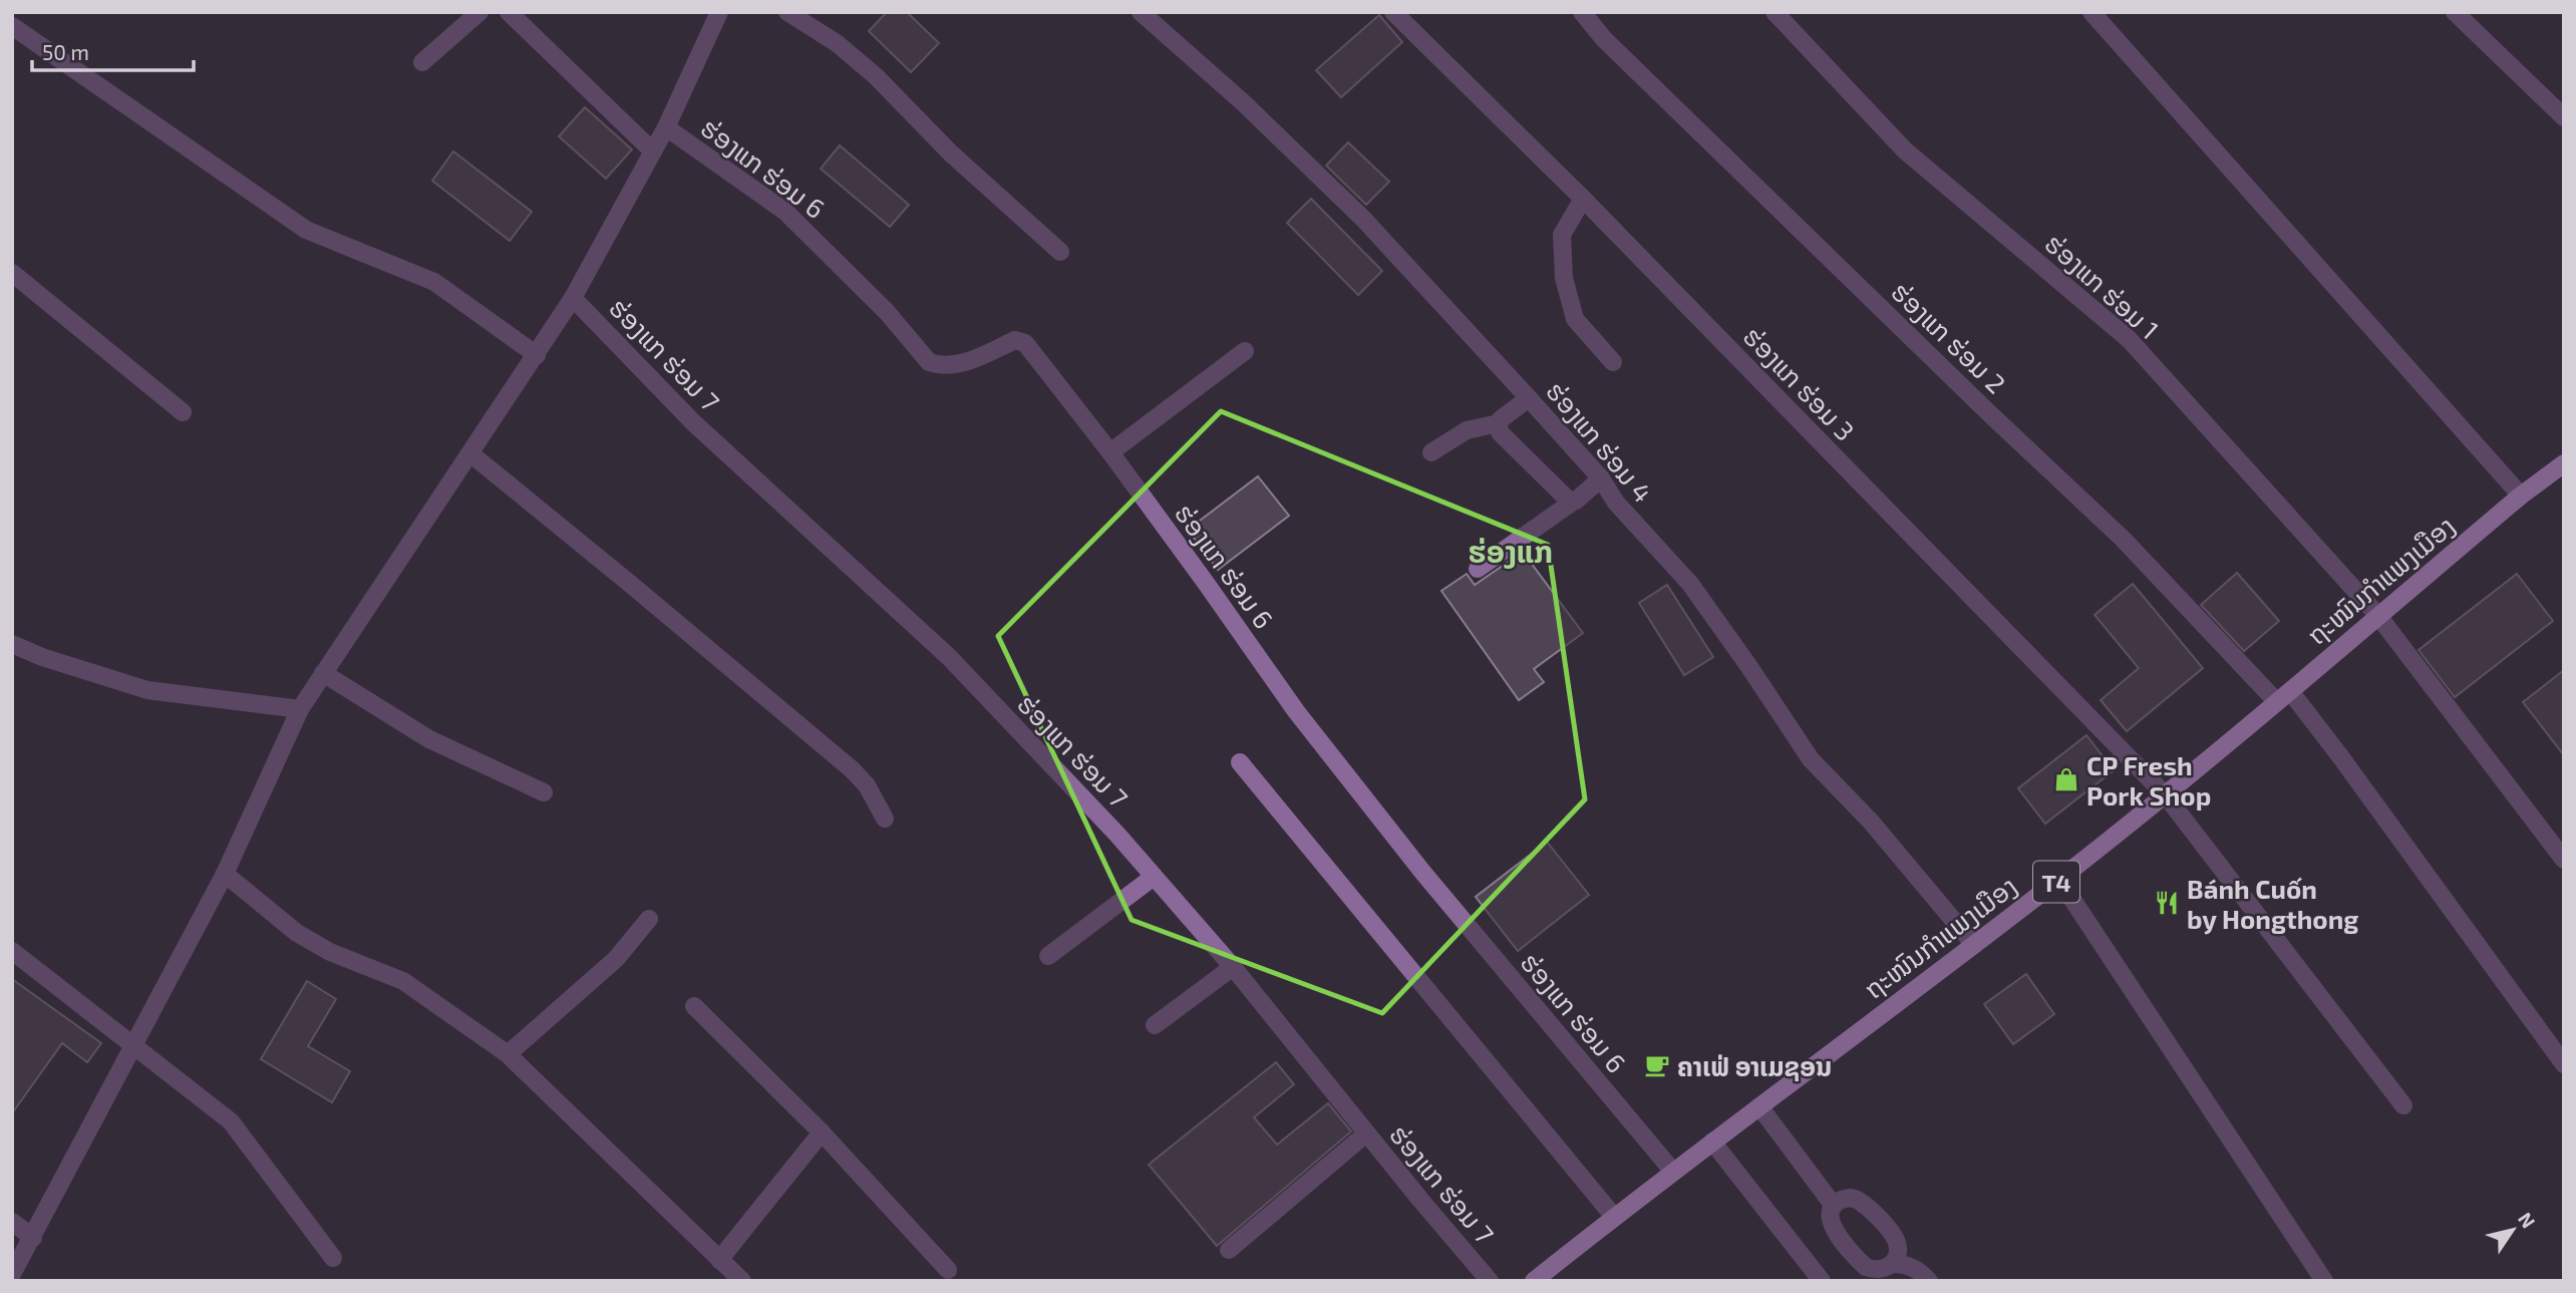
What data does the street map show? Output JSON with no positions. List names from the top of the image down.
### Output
{
  "streets": {
    "main road": ["ຖະໜົນກຳແພງເມືອງ", "T4"],
    "street": [
      "ຮ່ອງແກ ຮ່ອມ 6",
      "ຮ່ອງແກ ຮ່ອມ 1",
      "ຮ່ອງແກ ຮ່ອມ 2",
      "ຮ່ອງແກ ຮ່ອມ 7",
      "ຮ່ອງແກ ຮ່ອມ 3",
      "ຮ່ອງແກ ຮ່ອມ 4"
    ]
  },
  "crossings": [
    ["ຮ່ອງແກ ຮ່ອມ 6", "ຖະໜົນກຳແພງເມືອງ"],
    ["ຮ່ອງແກ ຮ່ອມ 1", "ຖະໜົນກຳແພງເມືອງ"],
    ["ຮ່ອງແກ ຮ່ອມ 2", "ຖະໜົນກຳແພງເມືອງ"],
    ["ຮ່ອງແກ ຮ່ອມ 3", "ຖະໜົນກຳແພງເມືອງ"],
    ["ຮ່ອງແກ ຮ່ອມ 4", "ຖະໜົນກຳແພງເມືອງ"]
  ],
  "districts": ["ຮ່ອງແກ"],
  "places": {
    "shop": ["CP Fresh Pork Shop"],
    "restaurant": ["Bánh Cuốn by Hongthong"],
    "cafe": ["ຄາເຟ່ ອາເມຊອນ"]
  },
  "scale_bar": "50 m",
  "north": "top right"
}
